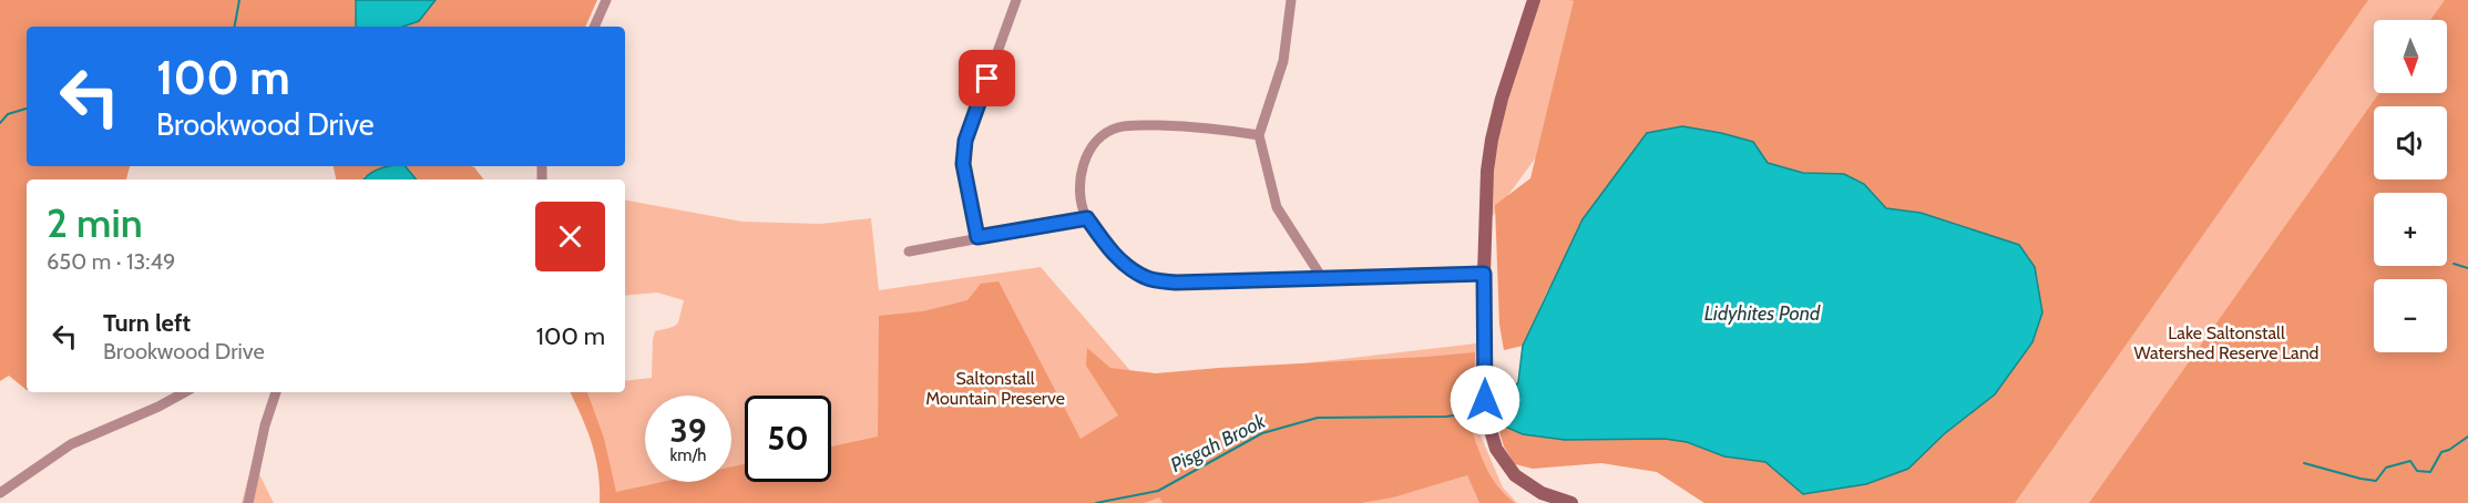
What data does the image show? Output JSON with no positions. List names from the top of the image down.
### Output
{
  "water": ["Lidyhites Pond", "Pisgah Brook"],
  "parks": ["Lake Saltonstall Watershed Reserve Land", "Saltonstall Mountain Preserve"],
  "north": "bottom",
  "page": {
    "map_buttons": ["+", "−"],
    "turn": ["100 m", "Brookwood Drive"],
    "heading": ["2 min", "650 m · 13:49"],
    "list": [
      {
        "name": "Turn left",
        "note": "Brookwood Drive",
        "value": "100 m"
      }
    ],
    "speed": "39 km/h",
    "limit": "50"
  }
}
